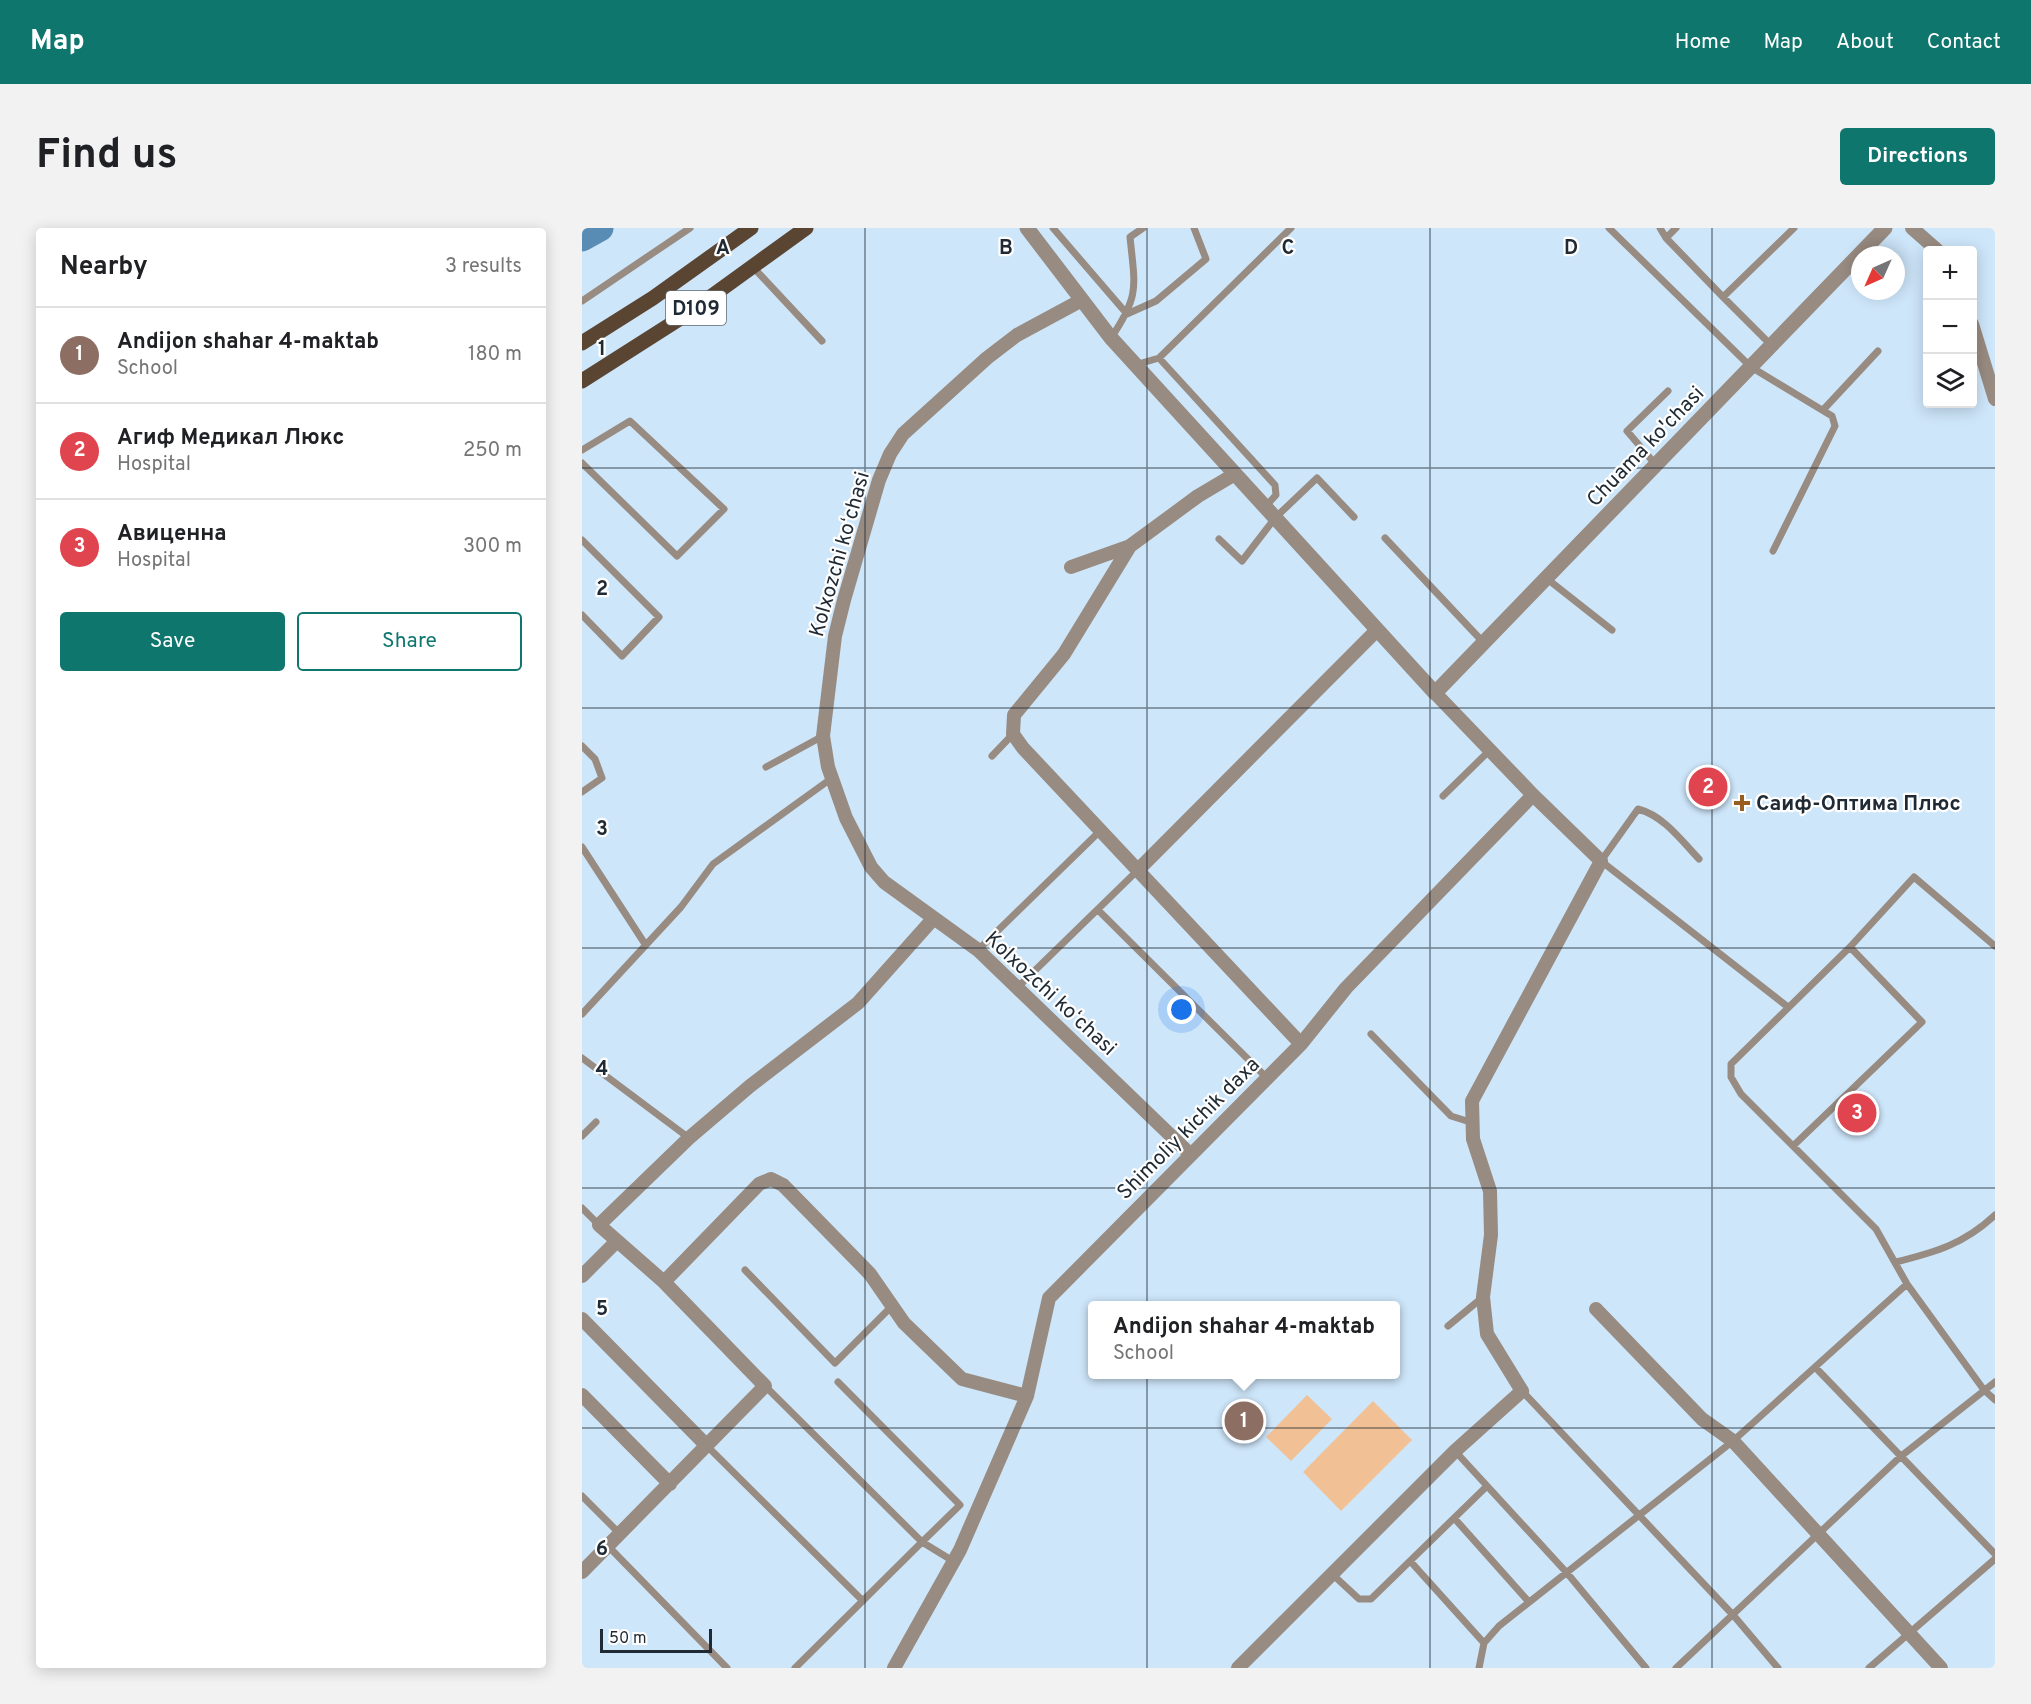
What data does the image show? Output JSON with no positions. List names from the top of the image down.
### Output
{
  "streets": {
    "main road": ["D109"],
    "street": ["Chuama ko'chasi", "Kolxozchi koʻchasi", "Shimoliy kichik daxa"]
  },
  "crossings": [
    ["Kolxozchi koʻchasi", "Shimoliy kichik daxa"]
  ],
  "places": {
    "health": ["Саиф-Оптима Плюс"]
  },
  "scale_bar": "50 m",
  "north": "bottom left",
  "page": {
    "header": "Map",
    "nav": [
      "Home",
      "Map",
      "About",
      "Contact"
    ],
    "buttons": [
      "Directions",
      ["Save", "Share"]
    ],
    "title": "Find us",
    "heading": ["Nearby", "3 results"],
    "map_buttons": ["+", "−"],
    "list": [
      {
        "mark": "1",
        "name": "Andijon shahar 4-maktab",
        "note": "School",
        "value": "180 m"
      },
      {
        "mark": "2",
        "name": "Агиф Медикал Люкс",
        "note": "Hospital",
        "value": "250 m"
      },
      {
        "mark": "3",
        "name": "Авиценна",
        "note": "Hospital",
        "value": "300 m"
      }
    ],
    "pins": ["2", "3", "1"],
    "popup": ["Andijon shahar 4-maktab", "School"],
    "scale": "50 m"
  },
  "grid": {
    "columns": [
      "A",
      "B",
      "C",
      "D"
    ],
    "rows": [
      "1",
      "2",
      "3",
      "4",
      "5",
      "6"
    ]
  }
}
